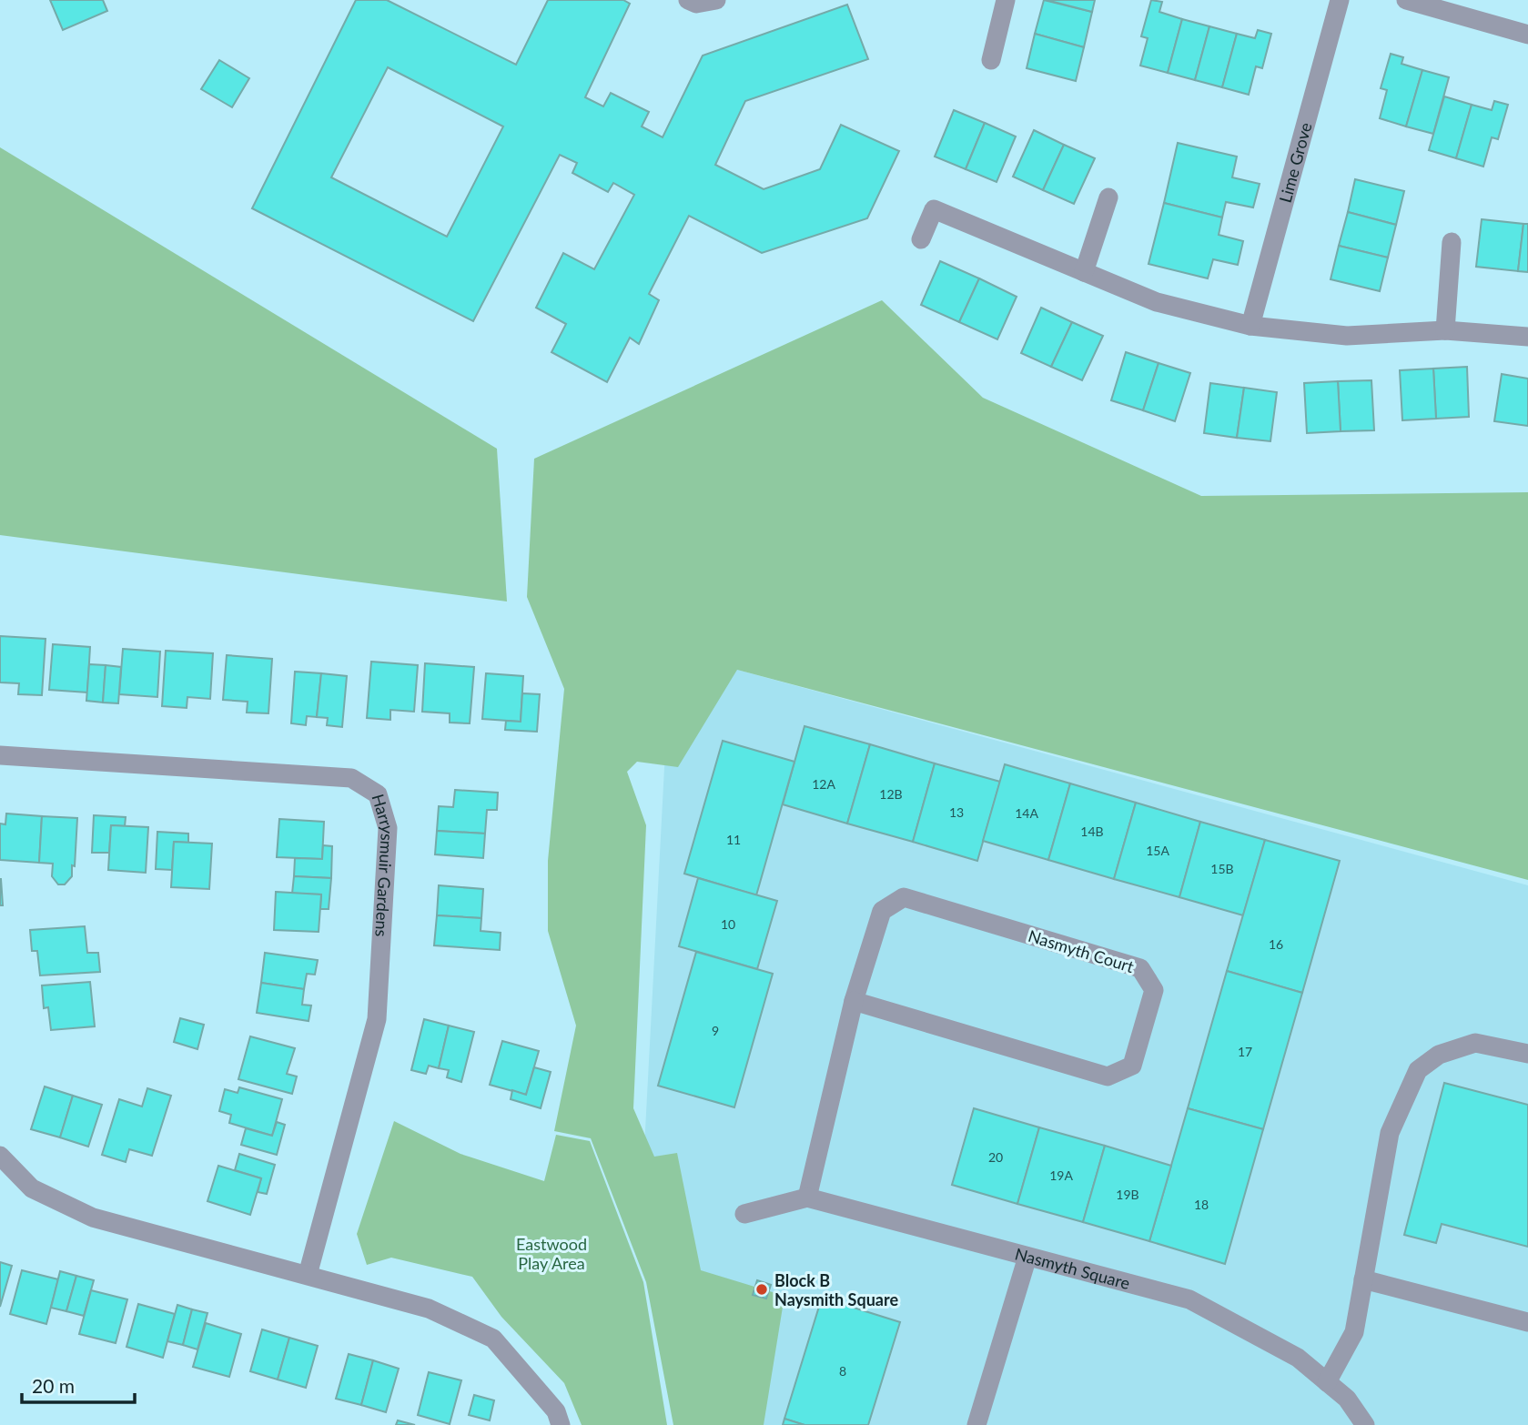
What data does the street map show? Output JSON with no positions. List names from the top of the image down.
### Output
{
  "streets": {
    "street": [
      "Lime Grove",
      "Harrysmuir Gardens",
      "Nasmyth Court",
      "Nasmyth Square"
    ]
  },
  "crossings": [
    ["Nasmyth Court", "Nasmyth Square"]
  ],
  "parks": ["Eastwood Play Area"],
  "places": ["Block B Naysmith Square"],
  "house_numbers": [
    "12A",
    "12B",
    "13",
    "14A",
    "14B",
    "11",
    "15A",
    "15B",
    "10",
    "16",
    "9",
    "17",
    "20",
    "19A",
    "19B",
    "18",
    "8"
  ],
  "scale_bar": "20 m"
}
